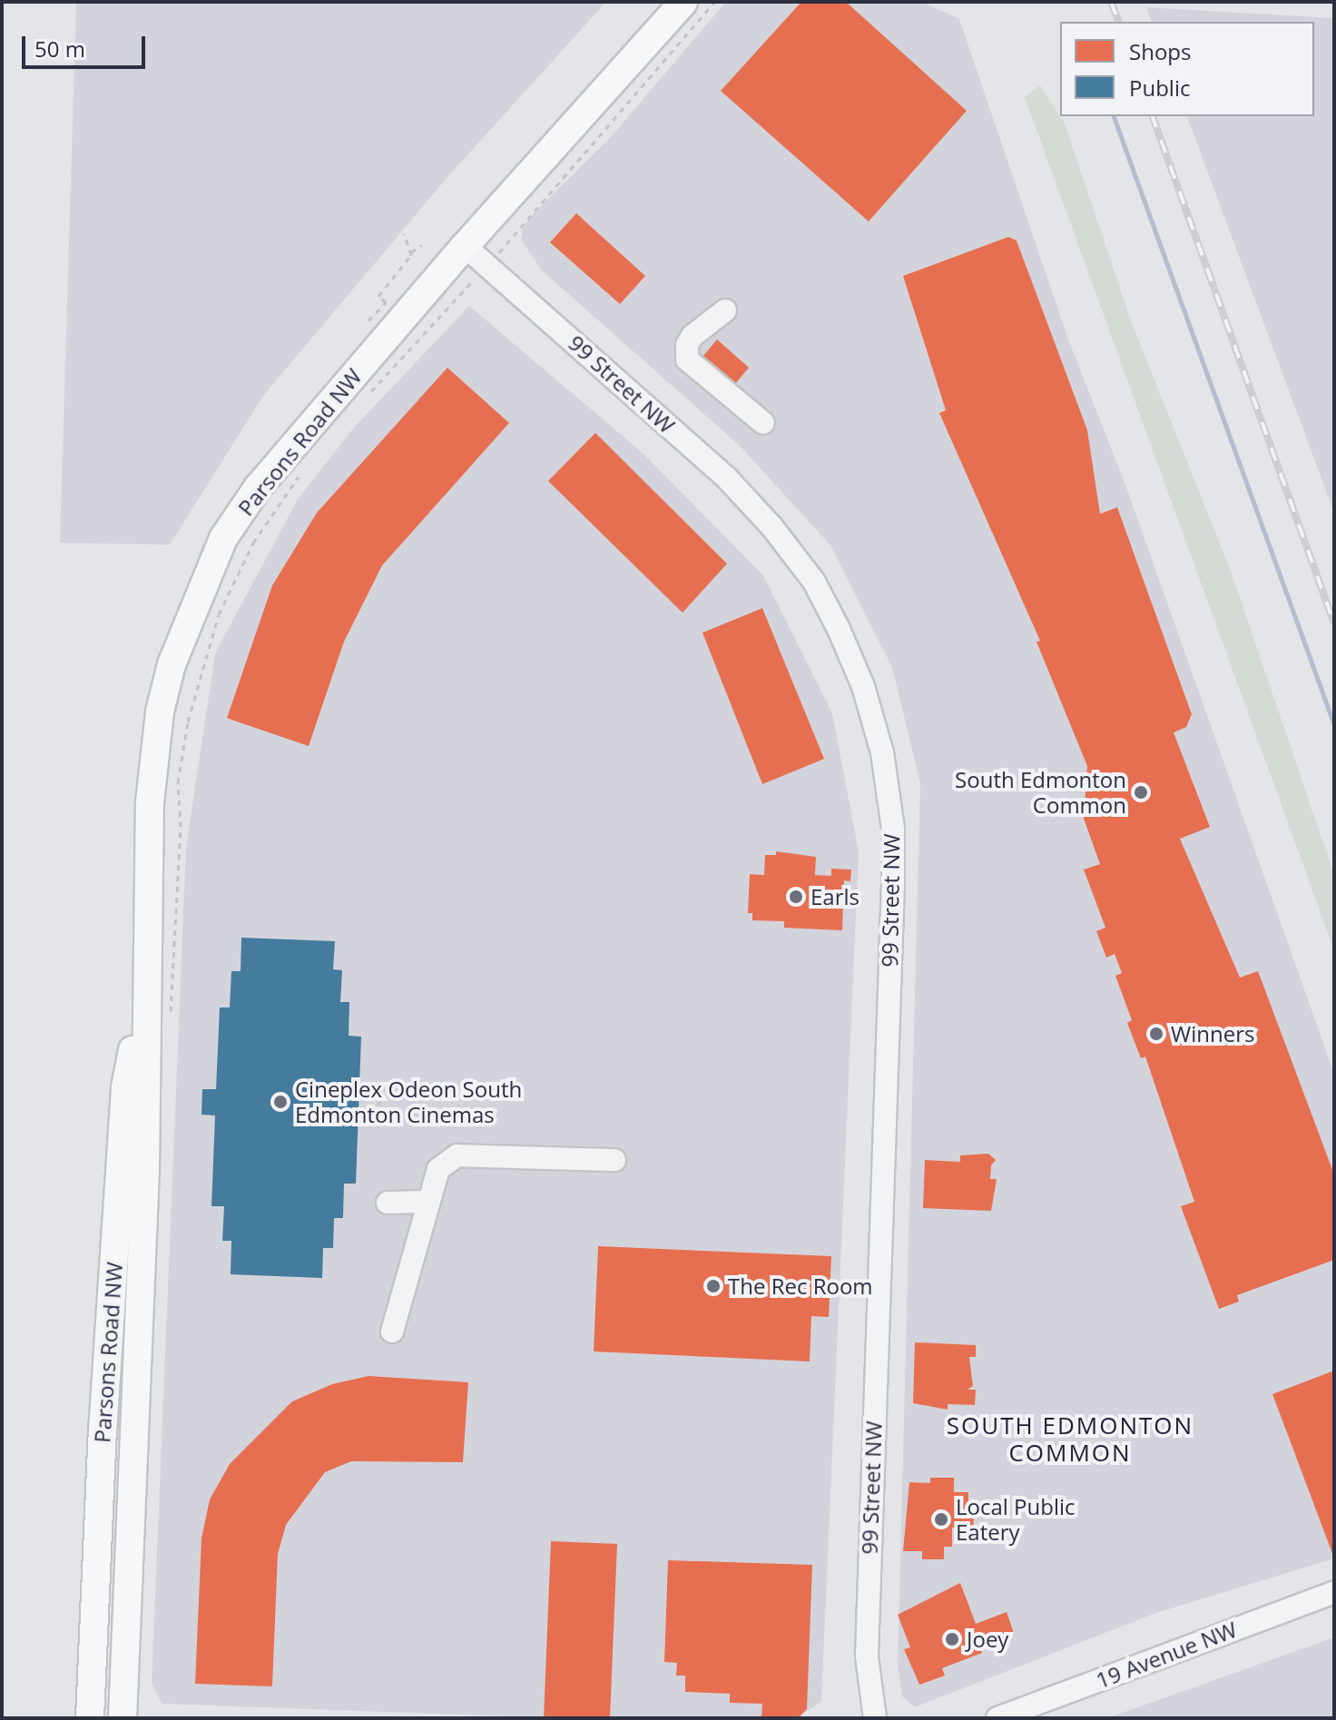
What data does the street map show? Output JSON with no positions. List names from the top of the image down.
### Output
{
  "streets": {
    "main road": ["Parsons Road NW"],
    "street": ["99 Street NW", "19 Avenue NW"]
  },
  "crossings": [
    ["99 Street NW", "Parsons Road NW"]
  ],
  "districts": ["SOUTH EDMONTON COMMON"],
  "places": [
    "South Edmonton Common",
    "Earls",
    "Winners",
    "Cineplex Odeon South Edmonton Cinemas",
    "The Rec Room",
    "Local Public Eatery",
    "Joey"
  ],
  "legend": ["Shops", "Public"],
  "scale_bar": "50 m"
}
